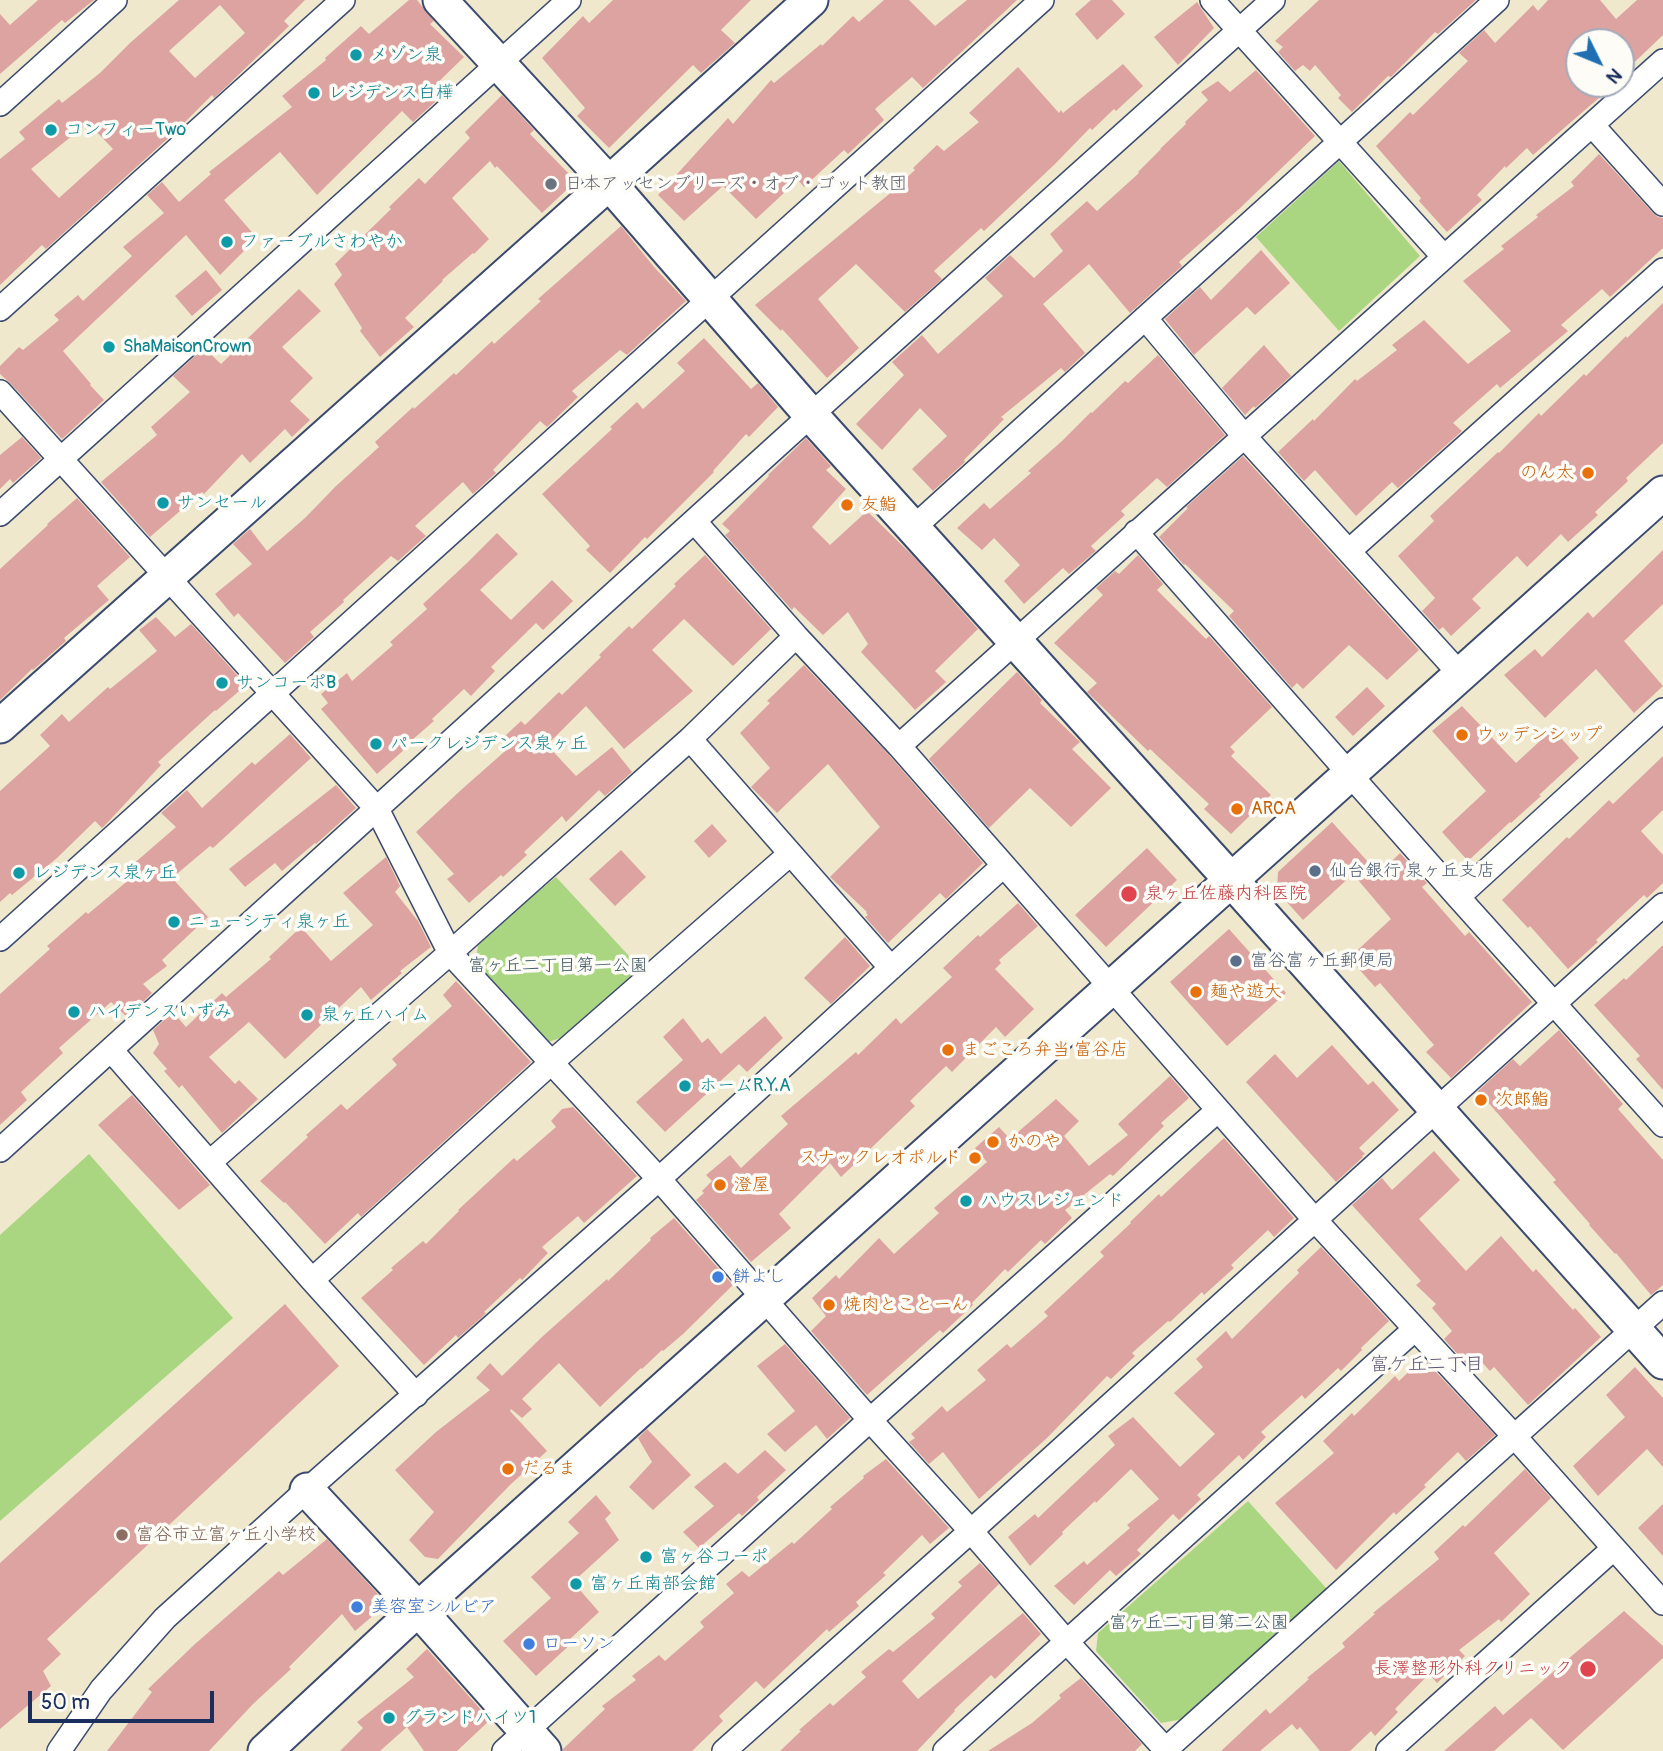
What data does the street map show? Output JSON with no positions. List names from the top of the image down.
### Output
{
  "districts": ["富ケ丘二丁目"],
  "parks": ["富ヶ丘二丁目第一公園", "富ヶ丘二丁目第二公園"],
  "places": [
    "メゾン泉",
    "レジデンス白樺",
    "コンフィーTwo",
    "日本アッセンブリーズ・オブ・ゴット教団",
    "ファーブルさわやか",
    "ShaMaisonCrown",
    "のん太",
    "サンセール",
    "友鮨",
    "サンコーポB",
    "ウッデンシップ",
    "パークレジデンス泉ヶ丘",
    "ARCA",
    "仙台銀行 泉ヶ丘支店",
    "レジデンス泉ヶ丘",
    "泉ヶ丘佐藤内科医院",
    "ニューシティ泉ヶ丘",
    "富谷富ヶ丘郵便局",
    "麺や遊大",
    "ハイデンスいずみ",
    "泉ヶ丘ハイム",
    "まごころ弁当 富谷店",
    "ホームR.Y.A",
    "次郎鮨",
    "かのや",
    "スナックレオポルド",
    "澄屋",
    "ハウスレジェンド",
    "餅よし",
    "焼肉とことーん",
    "だるま",
    "富谷市立富ヶ丘小学校",
    "富ヶ谷コーポ",
    "富ヶ丘南部会館",
    "美容室シルビア",
    "ローソン",
    "長澤整形外科クリニック",
    "グランドハイツ1"
  ],
  "scale_bar": "50 m",
  "north": "bottom right"
}
